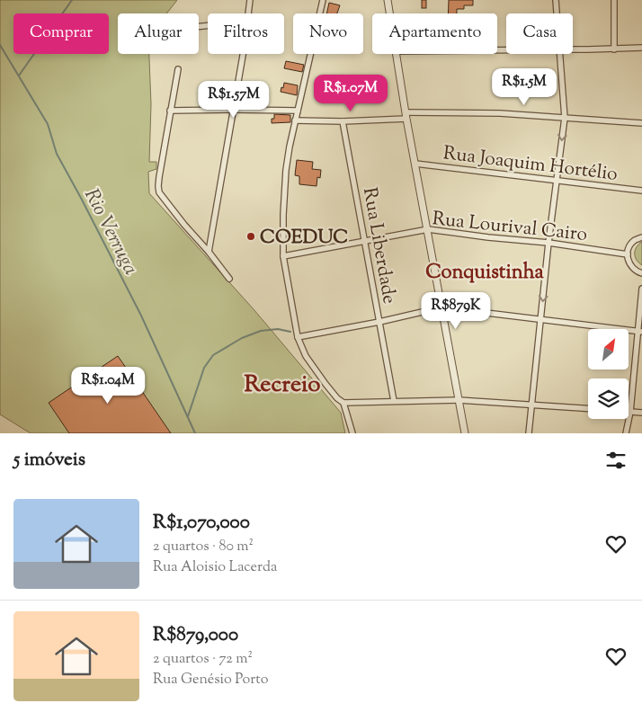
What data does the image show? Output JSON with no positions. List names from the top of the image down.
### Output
{
  "streets": {
    "street": ["Rua Joaquim Hortélio", "Rua Lourival Cairo", "Rua Liberdade"]
  },
  "crossings": [
    ["Rua Lourival Cairo", "Rua Liberdade"]
  ],
  "districts": ["Conquistinha", "Recreio"],
  "water": ["Rio Verruga"],
  "places": ["COEDUC"],
  "north": "top right",
  "page": {
    "chip": [
      "Comprar",
      "Alugar",
      "Filtros",
      "Novo",
      "Apartamento",
      "Casa"
    ],
    "price": [
      "R$1.5M",
      "R$1.07M",
      "R$1.57M",
      "R$879K",
      "R$1.04M"
    ],
    "heading": "5 imóveis",
    "list": [
      {
        "name": "R$1,070,000",
        "note": "2 quartos · 80 m² · Rua Aloisio Lacerda"
      },
      {
        "name": "R$879,000",
        "note": "2 quartos · 72 m² · Rua Genésio Porto"
      }
    ]
  }
}
